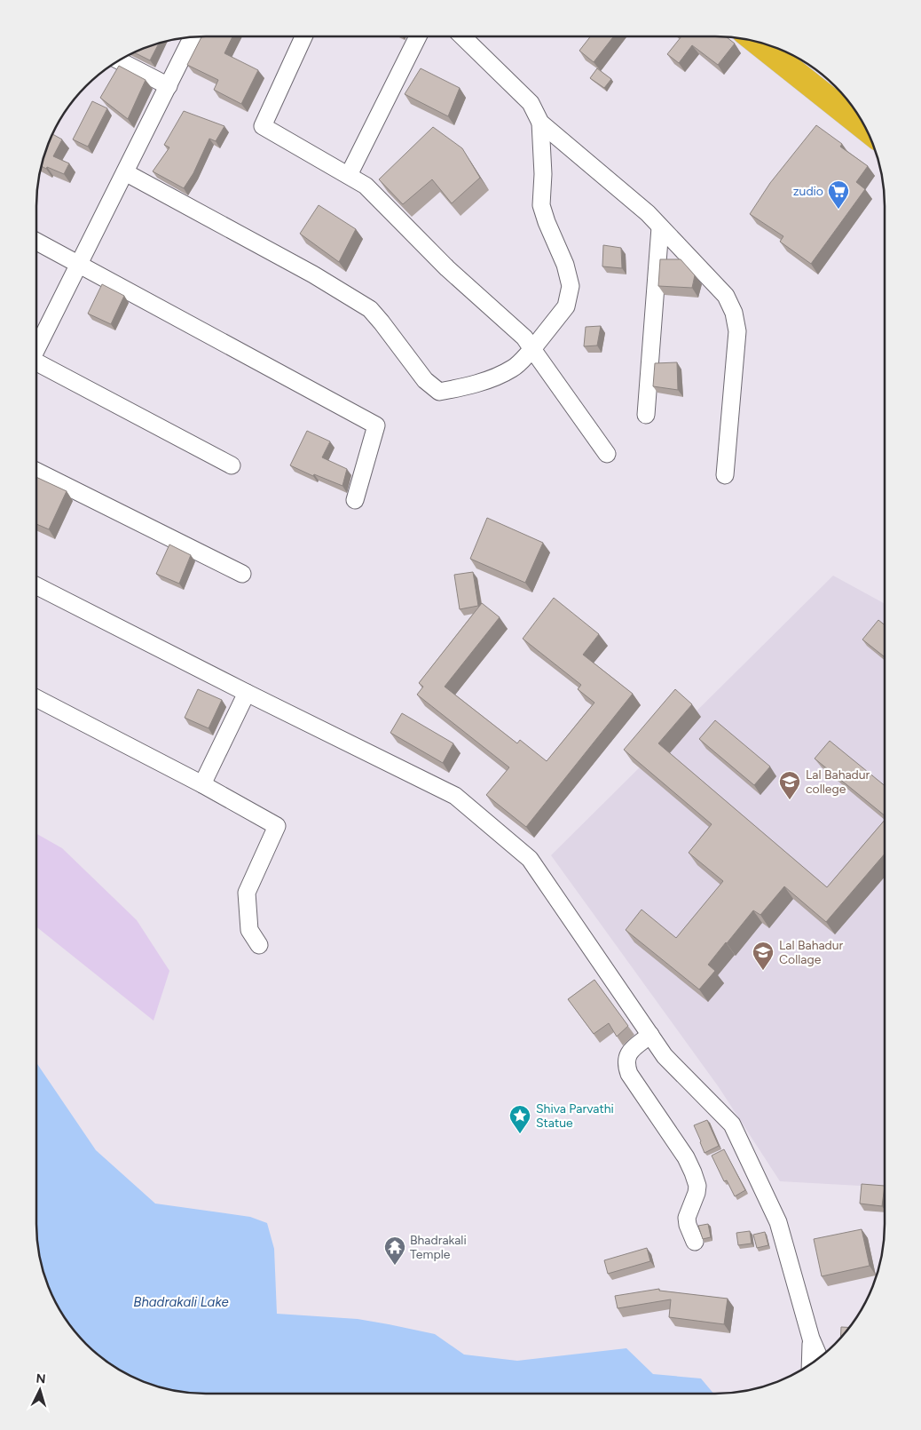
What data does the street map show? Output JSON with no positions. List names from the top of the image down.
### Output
{
  "water": ["Bhadrakali Lake"],
  "places": {
    "supermarket": ["zudio"],
    "school or university": ["Lal Bahadur college", "Lal Bahadur Collage"],
    "place": ["Shiva Parvathi Statue"],
    "temple": ["Bhadrakali Temple"]
  },
  "north": "top"
}
